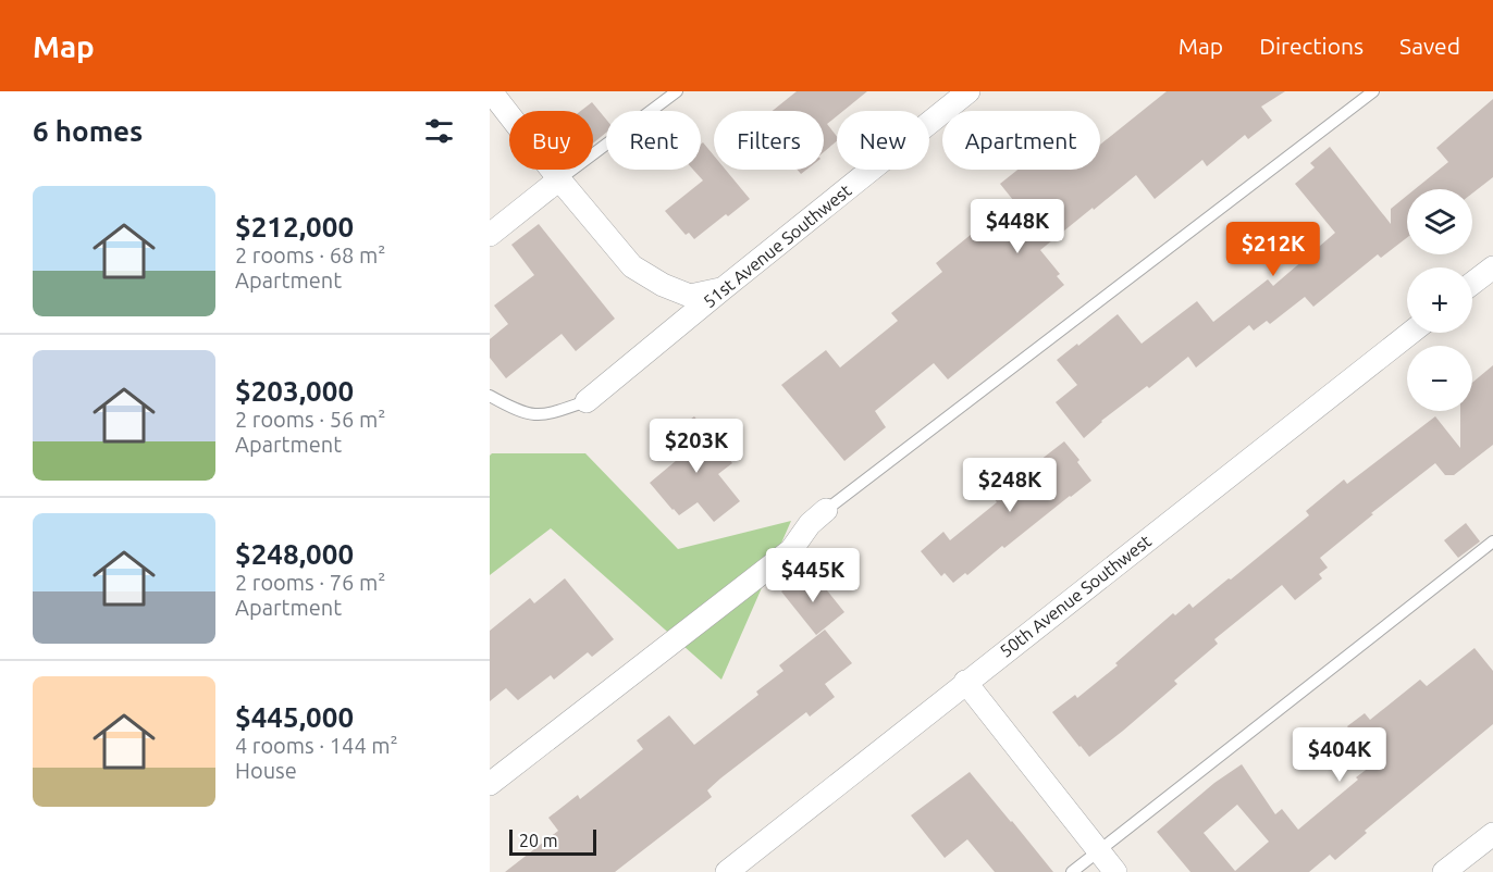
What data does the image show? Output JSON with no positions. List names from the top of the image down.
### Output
{
  "streets": {
    "street": ["51st Avenue Southwest", "50th Avenue Southwest"]
  },
  "scale_bar": "20 m",
  "page": {
    "header": "Map",
    "nav": ["Map", "Directions", "Saved"],
    "heading": "6 homes",
    "chip": [
      "Buy",
      "Rent",
      "Filters",
      "New",
      "Apartment"
    ],
    "list": [
      {
        "name": "$212,000",
        "note": "2 rooms · 68 m² · Apartment"
      },
      {
        "name": "$203,000",
        "note": "2 rooms · 56 m² · Apartment"
      },
      {
        "name": "$248,000",
        "note": "2 rooms · 76 m² · Apartment"
      },
      {
        "name": "$445,000",
        "note": "4 rooms · 144 m² · House"
      }
    ],
    "map_buttons": ["+", "−"],
    "price": [
      "$448K",
      "$212K",
      "$203K",
      "$248K",
      "$445K",
      "$404K"
    ],
    "scale": "20 m"
  }
}
